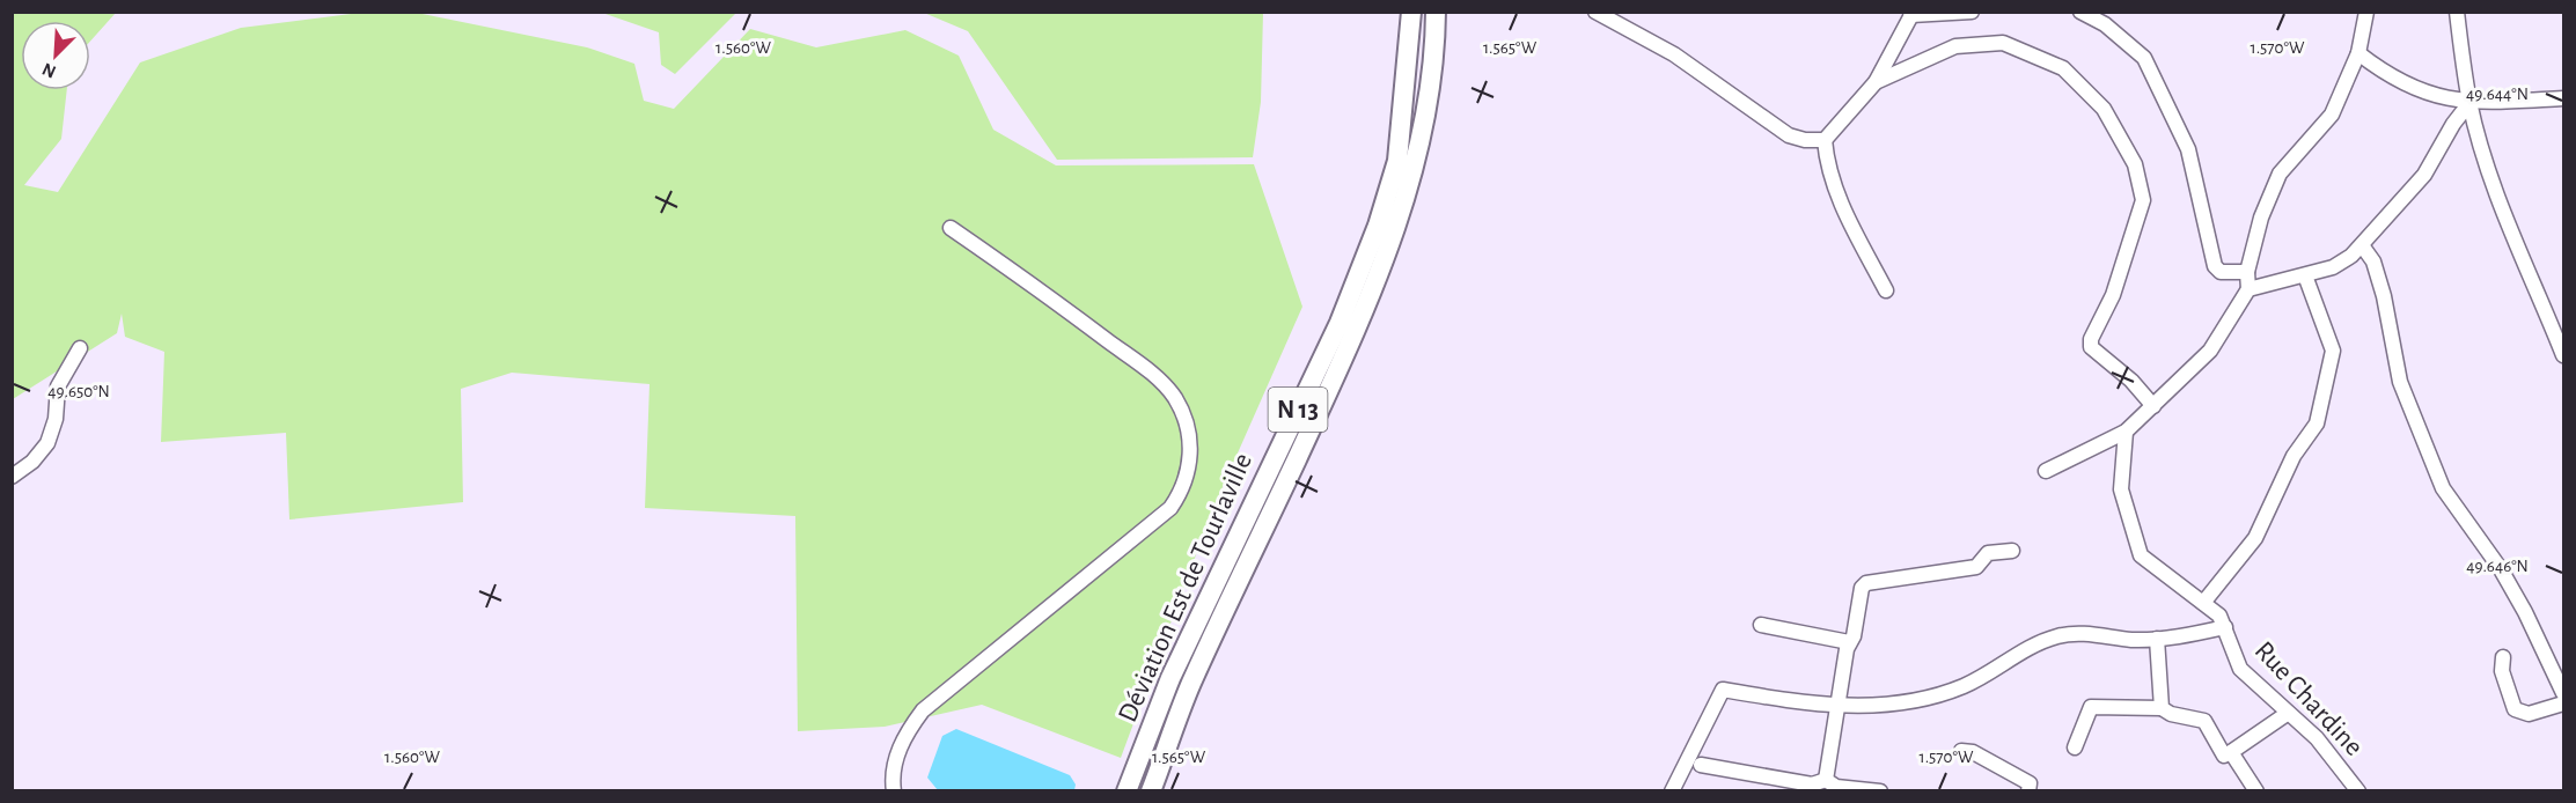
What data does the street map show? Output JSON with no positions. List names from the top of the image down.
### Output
{
  "streets": {
    "highway": ["N 13", "Déviation Est de Tourlaville"],
    "street": ["Rue Chardine"]
  },
  "north": "bottom left",
  "coordinates": [
    "1.560°W",
    "1.565°W",
    "1.570°W",
    "49.644°N",
    "49.650°N",
    "49.646°N"
  ]
}
